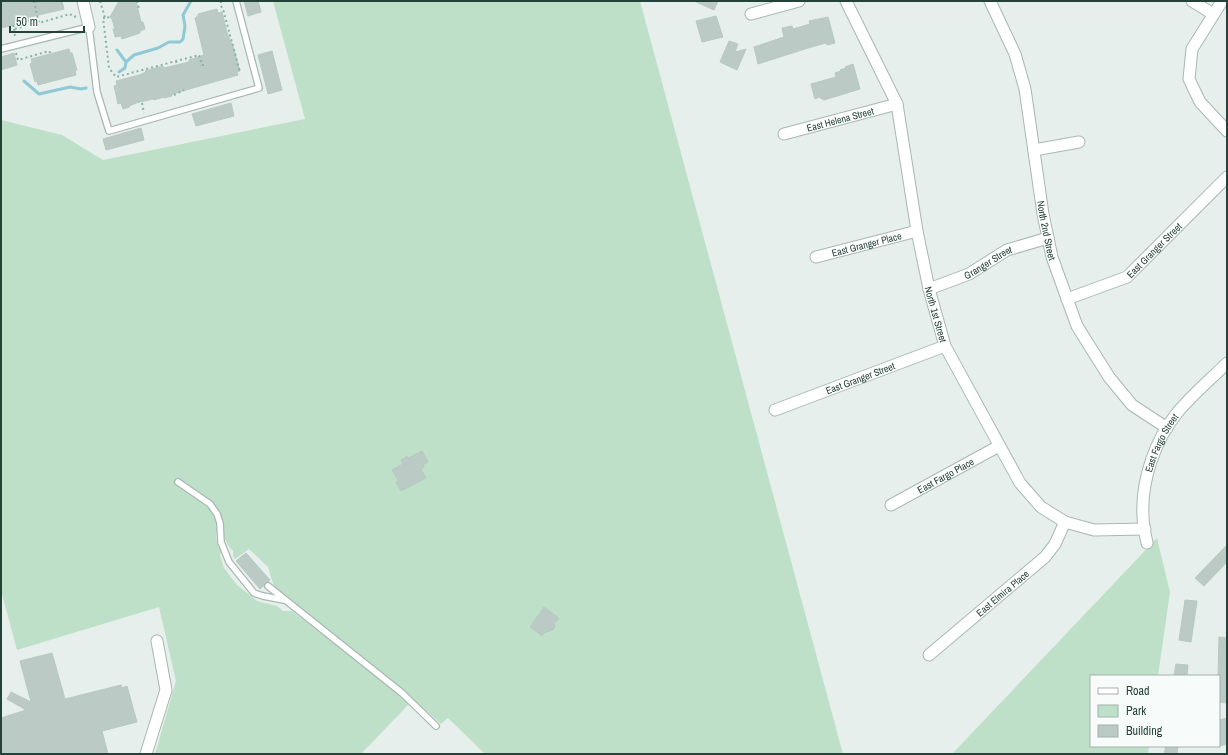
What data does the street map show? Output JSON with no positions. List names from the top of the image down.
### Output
{
  "streets": {
    "street": [
      "East Helena Street",
      "North 2nd Street",
      "East Granger Place",
      "East Granger Street",
      "Granger Street",
      "North 1st Street",
      "East Fargo Street",
      "East Fargo Place",
      "East Elmira Place"
    ]
  },
  "crossings": [
    ["East Helena Street", "North 1st Street"],
    ["North 2nd Street", "East Granger Street"],
    ["North 2nd Street", "Granger Street"],
    ["North 2nd Street", "East Fargo Street"],
    ["East Granger Place", "North 1st Street"],
    ["East Granger Street", "North 1st Street"],
    ["Granger Street", "North 1st Street"],
    ["North 1st Street", "East Fargo Street"],
    ["North 1st Street", "East Fargo Place"],
    ["North 1st Street", "East Elmira Place"]
  ],
  "legend": ["Road", "Park", "Building"],
  "scale_bar": "50 m"
}
